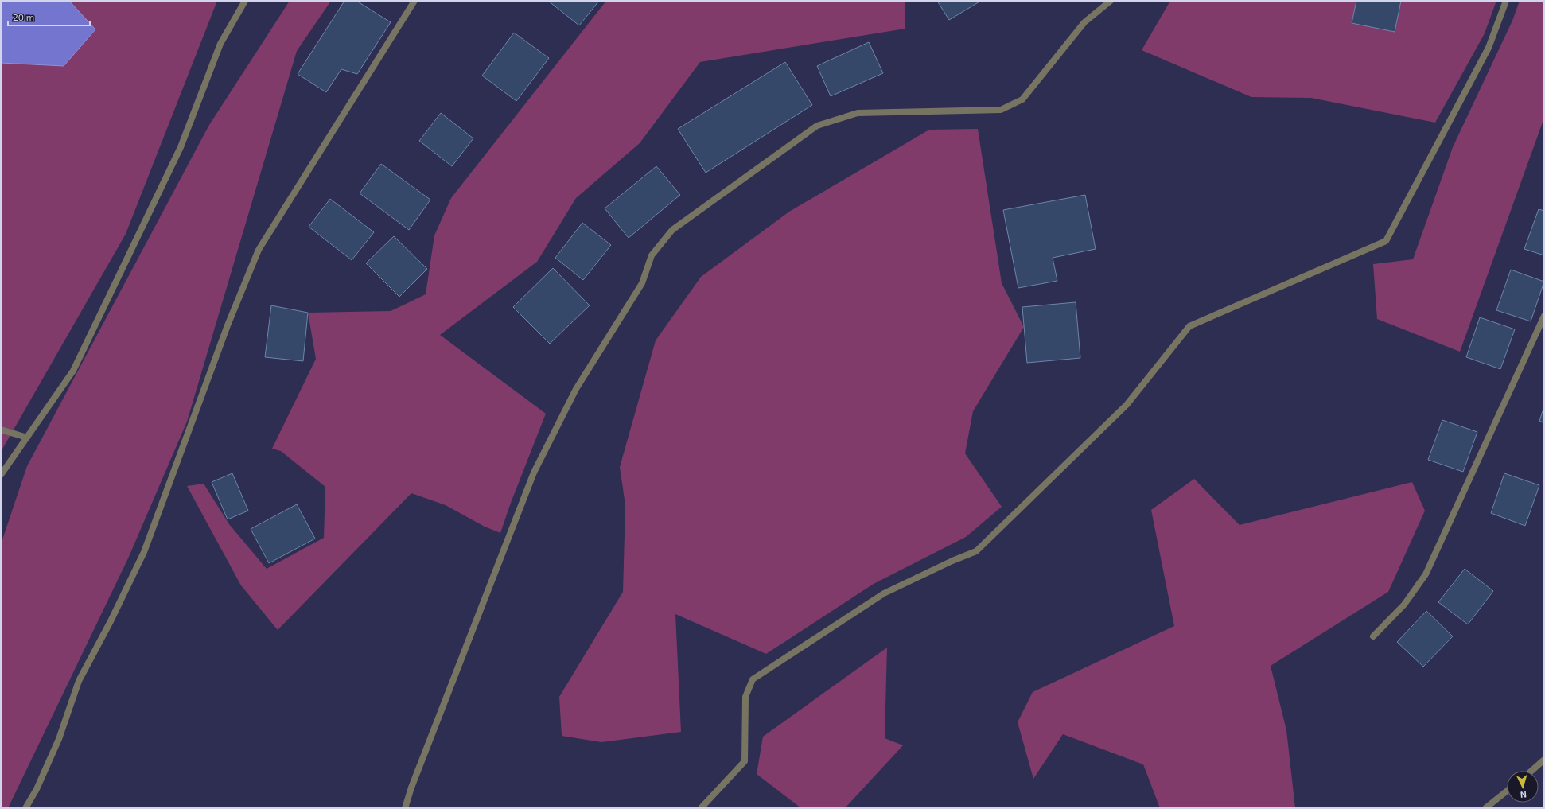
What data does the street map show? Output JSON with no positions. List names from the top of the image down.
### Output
{
  "scale_bar": "20 m",
  "north": "bottom"
}
